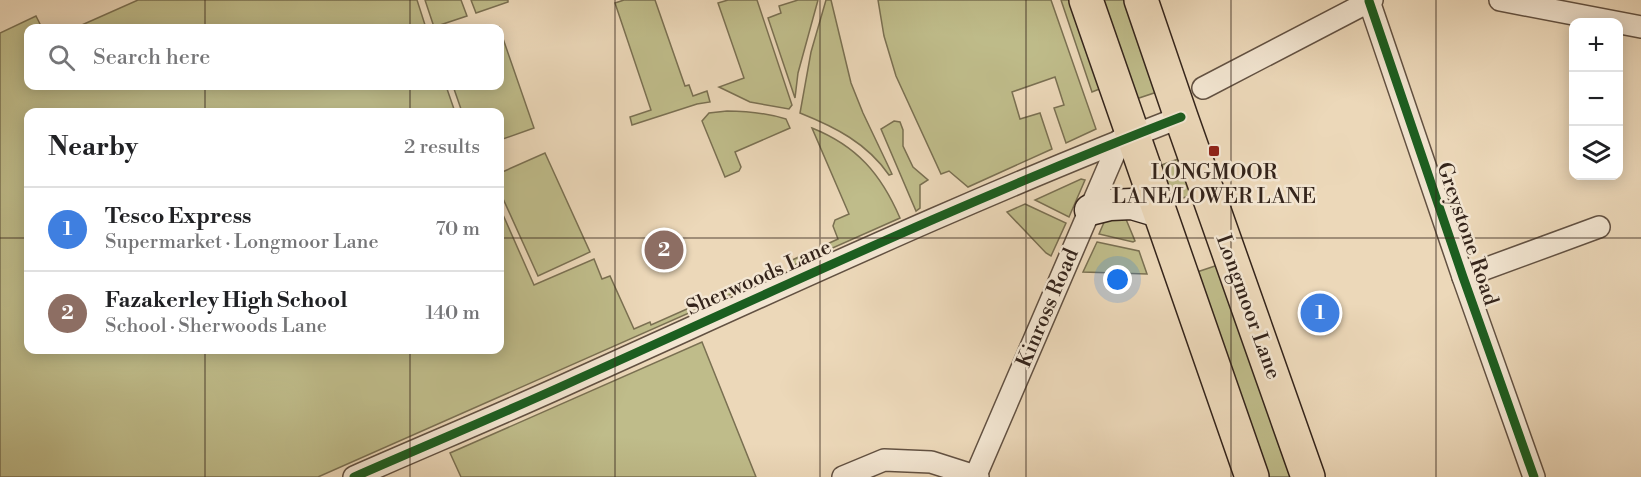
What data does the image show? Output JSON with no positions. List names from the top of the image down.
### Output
{
  "streets": {
    "main road": ["Longmoor Lane"],
    "street": ["Greystone Road", "Sherwoods Lane", "Kinross Road"]
  },
  "crossings": [
    ["Sherwoods Lane", "Longmoor Lane"],
    ["Sherwoods Lane", "Kinross Road"]
  ],
  "places": {
    "transit": ["LONGMOOR LANE/LOWER LANE"]
  },
  "page": {
    "map_buttons": ["+", "−"],
    "search": "Search here",
    "heading": ["Nearby", "2 results"],
    "list": [
      {
        "mark": "1",
        "name": "Tesco Express",
        "note": "Supermarket · Longmoor Lane",
        "value": "70 m"
      },
      {
        "mark": "2",
        "name": "Fazakerley High School",
        "note": "School · Sherwoods Lane",
        "value": "140 m"
      }
    ],
    "pins": ["2", "1"]
  }
}
